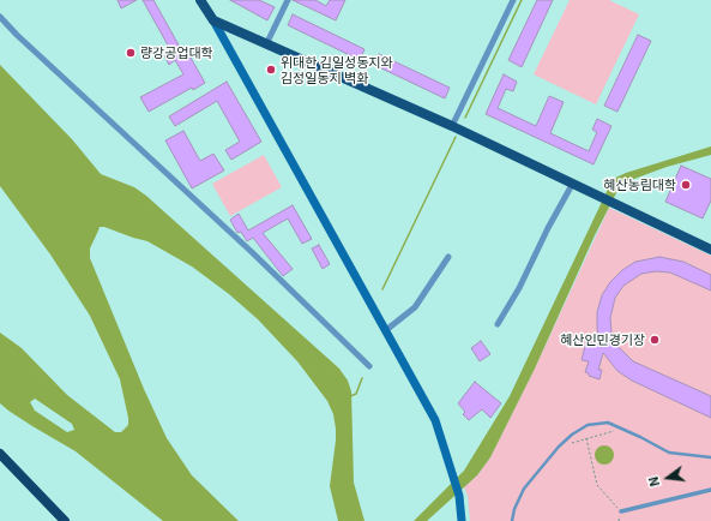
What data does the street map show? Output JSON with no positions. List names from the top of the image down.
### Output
{
  "places": [
    "량강공업대학",
    "위대한 김일성동지와 김정일동지 벽화",
    "혜산농림대학",
    "혜산인민경기장"
  ],
  "north": "left"
}
